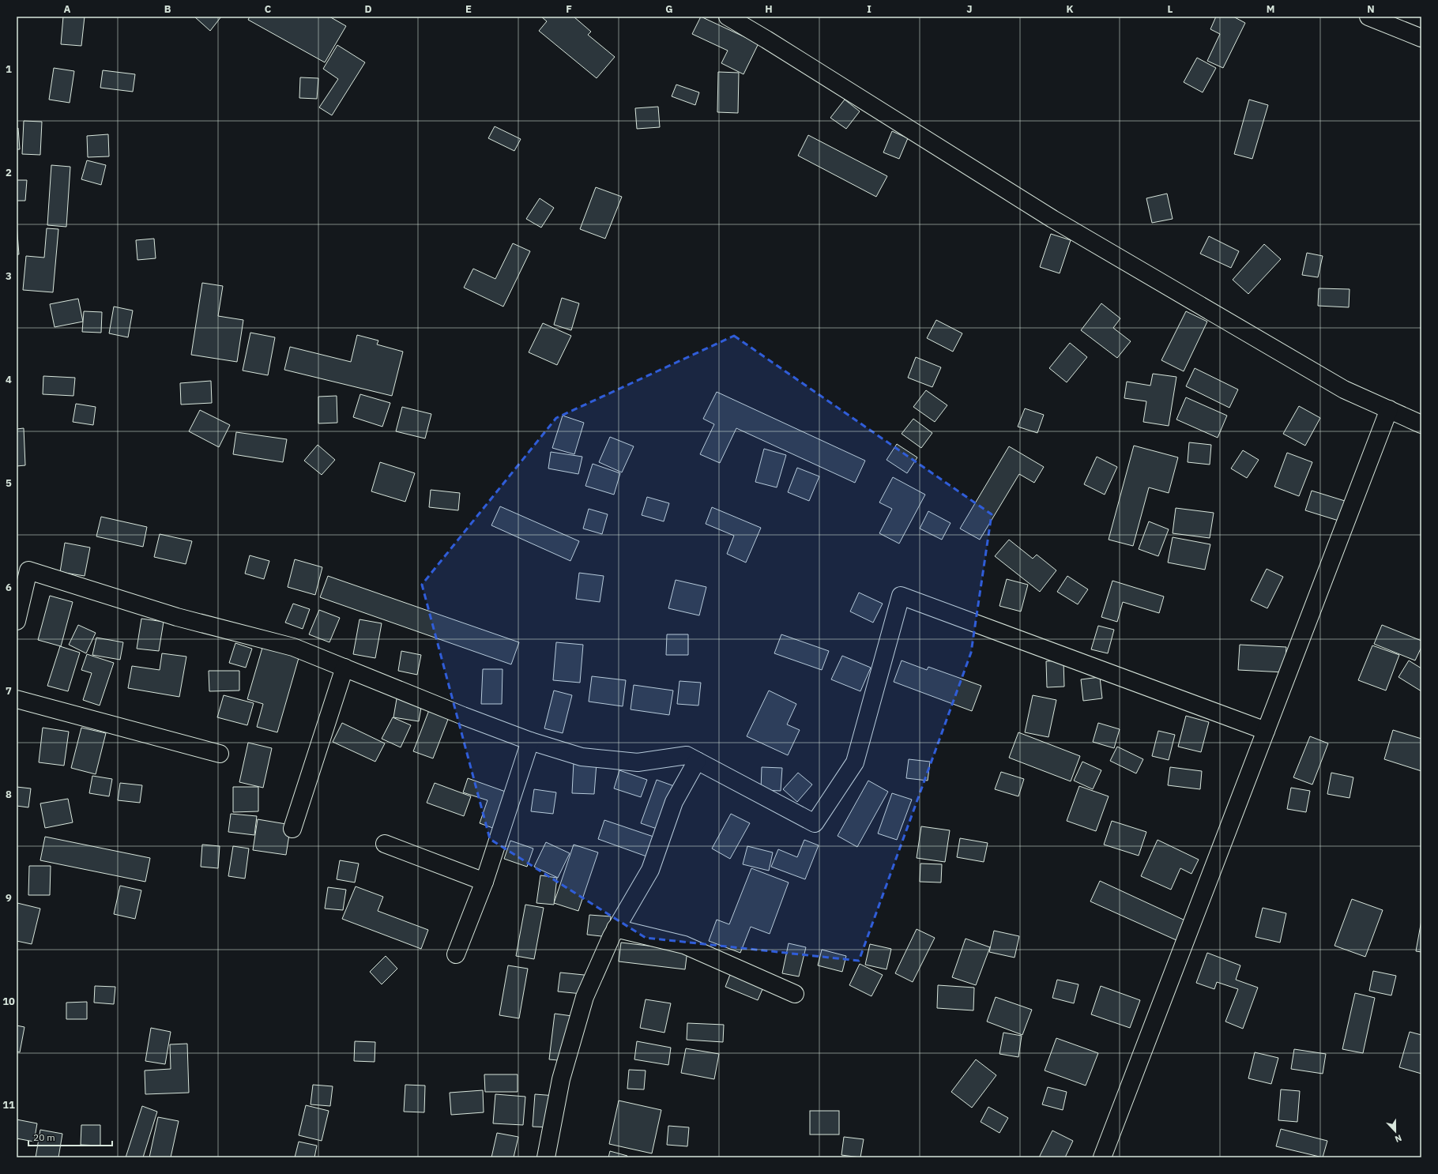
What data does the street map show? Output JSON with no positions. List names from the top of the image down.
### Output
{
  "scale_bar": "20 m",
  "north": "bottom",
  "grid": {
    "columns": [
      "A",
      "B",
      "C",
      "D",
      "E",
      "F",
      "G",
      "H",
      "I",
      "J",
      "K",
      "L",
      "M",
      "N"
    ],
    "rows": [
      "1",
      "2",
      "3",
      "4",
      "5",
      "6",
      "7",
      "8",
      "9",
      "10",
      "11"
    ]
  }
}
